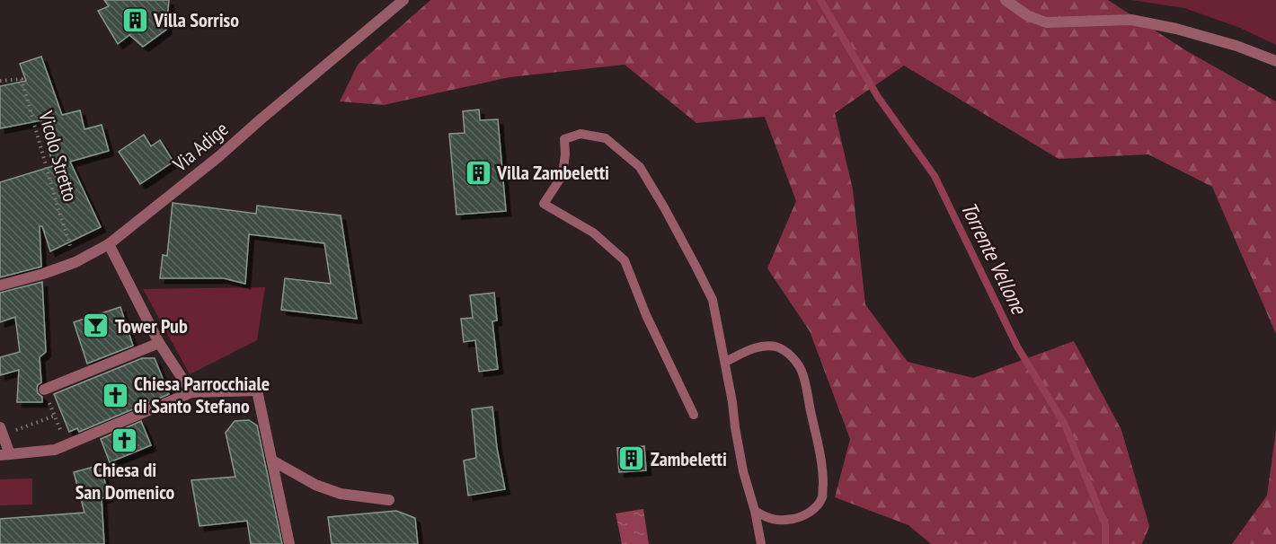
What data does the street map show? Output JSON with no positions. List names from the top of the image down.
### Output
{
  "streets": {
    "street": ["Via Adige"],
    "path": ["Vicolo Stretto"]
  },
  "crossings": [
    ["Via Adige", "Vicolo Stretto"]
  ],
  "water": ["Torrente Vellone"],
  "places": {
    "building": ["Villa Sorriso", "Villa Zambeletti", "Zambeletti"],
    "bar": ["Tower Pub"],
    "church": ["Chiesa Parrocchiale di Santo Stefano", "Chiesa di San Domenico"]
  }
}
